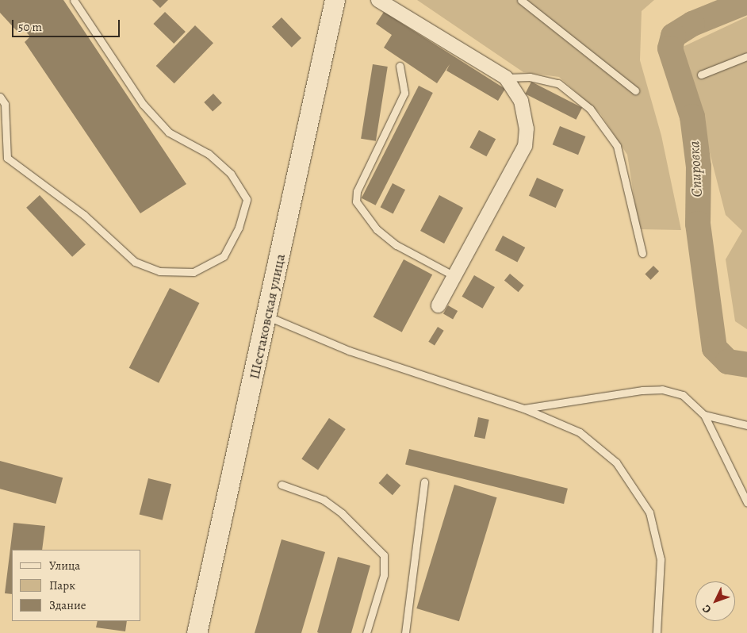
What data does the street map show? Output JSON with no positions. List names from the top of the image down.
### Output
{
  "streets": {
    "main road": ["Шестаковская улица"]
  },
  "water": ["Спировка"],
  "legend": ["Улица", "Парк", "Здание"],
  "scale_bar": "50 m",
  "north": "bottom left"
}
